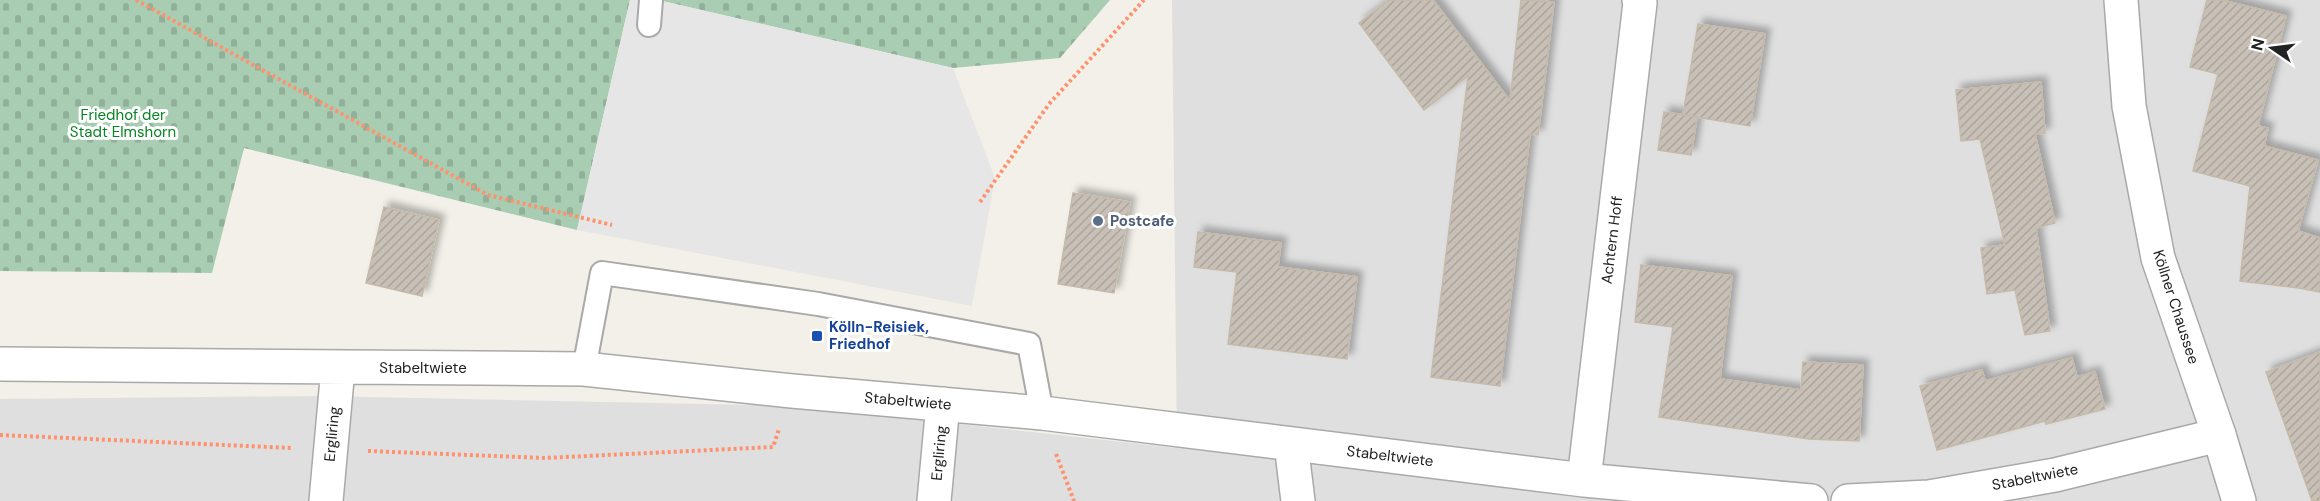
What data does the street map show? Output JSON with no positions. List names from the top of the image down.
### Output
{
  "streets": {
    "street": [
      "Achtern Hoff",
      "Köllner Chaussee",
      "Stabeltwiete",
      "Ergliring"
    ]
  },
  "crossings": [
    ["Achtern Hoff", "Stabeltwiete"],
    ["Köllner Chaussee", "Stabeltwiete"],
    ["Stabeltwiete", "Ergliring"]
  ],
  "parks": ["Friedhof der Stadt Elmshorn"],
  "places": {
    "other": ["Postcafe"],
    "transit": ["Kölln-Reisiek, Friedhof"]
  },
  "north": "left"
}
